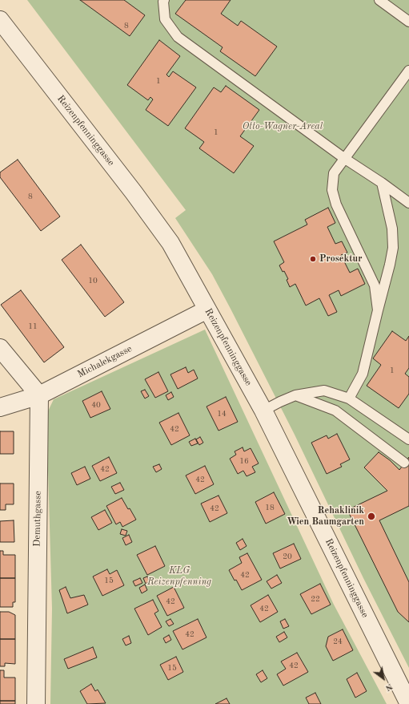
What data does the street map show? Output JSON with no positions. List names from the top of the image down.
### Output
{
  "streets": {
    "street": ["Reizenpfenninggasse", "Michalekgasse", "Demuthgasse"]
  },
  "crossings": [
    ["Reizenpfenninggasse", "Michalekgasse"],
    ["Michalekgasse", "Demuthgasse"]
  ],
  "parks": ["Otto-Wagner-Areal", "KLG Reizenpfenning"],
  "places": ["Prosektur", "Rehaklinik Wien Baumgarten"],
  "house_numbers": [
    "8",
    "1",
    "1",
    "8",
    "10",
    "11",
    "1",
    "40",
    "14",
    "42",
    "16",
    "42",
    "42",
    "18",
    "42",
    "20",
    "42",
    "15",
    "22",
    "42",
    "42",
    "42",
    "24",
    "42",
    "15"
  ],
  "north": "bottom right"
}
